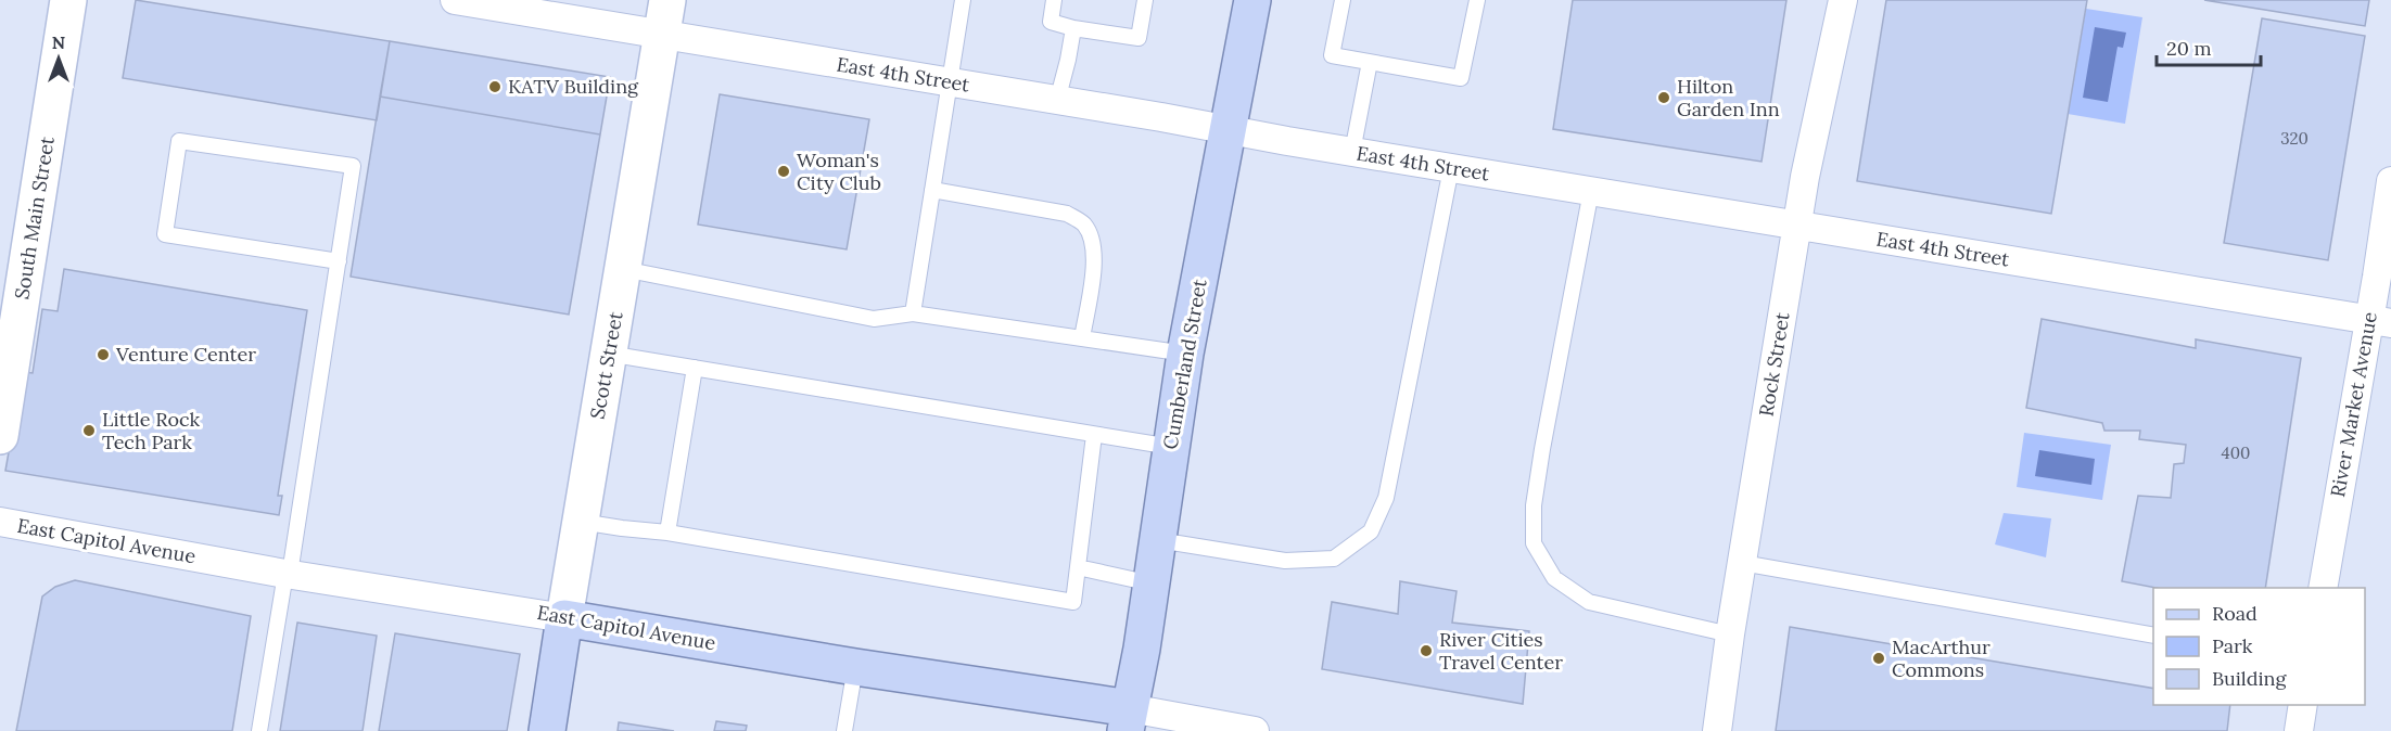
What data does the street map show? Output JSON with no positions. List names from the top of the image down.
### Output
{
  "streets": {
    "main road": [
      "South Main Street",
      "Cumberland Street",
      "Scott Street",
      "East Capitol Avenue"
    ],
    "street": ["East 4th Street", "Rock Street", "River Market Avenue"]
  },
  "crossings": [
    ["East 4th Street", "Cumberland Street"],
    ["East 4th Street", "Rock Street"],
    ["East 4th Street", "Scott Street"],
    ["East 4th Street", "River Market Avenue"],
    ["Cumberland Street", "East Capitol Avenue"],
    ["Scott Street", "East Capitol Avenue"]
  ],
  "places": [
    "KATV Building",
    "Hilton Garden Inn",
    "Woman's City Club",
    "Venture Center",
    "Little Rock Tech Park",
    "River Cities Travel Center",
    "MacArthur Commons"
  ],
  "house_numbers": ["320", "400"],
  "legend": ["Road", "Park", "Building"],
  "scale_bar": "20 m",
  "north": "top"
}
